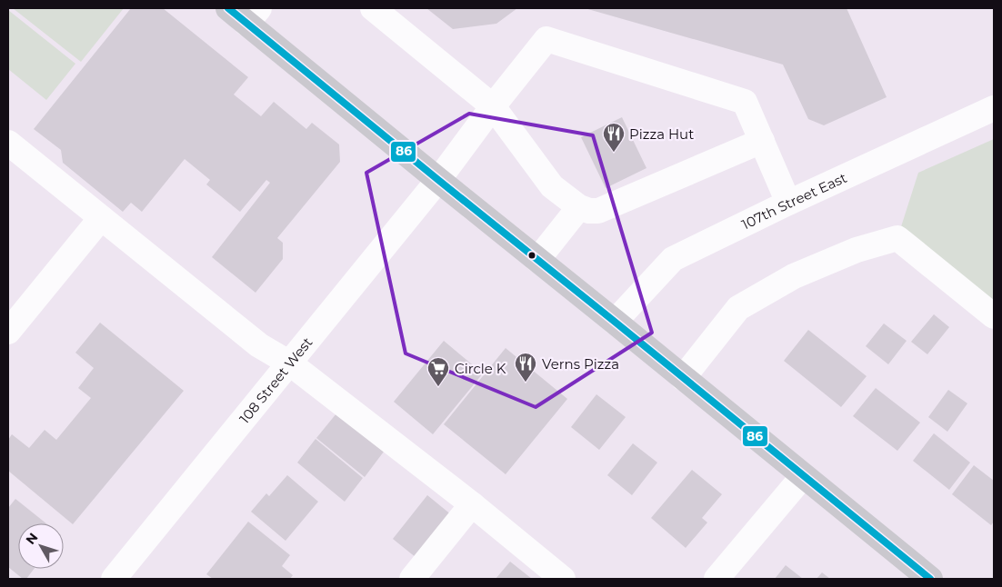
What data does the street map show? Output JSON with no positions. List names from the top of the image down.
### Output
{
  "streets": {
    "street": ["107th Street East", "108 Street West"]
  },
  "places": {
    "restaurant": ["Pizza Hut", "Verns Pizza"],
    "supermarket": ["Circle K"]
  },
  "lines": ["transit line 86"],
  "north": "top left"
}
